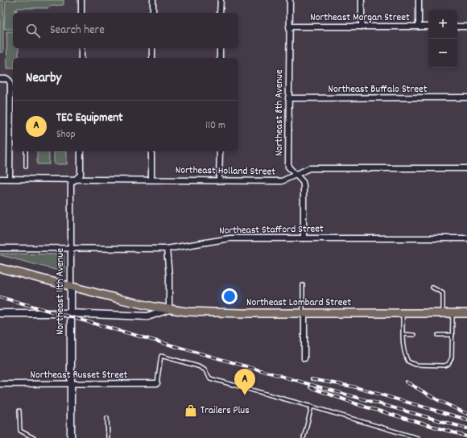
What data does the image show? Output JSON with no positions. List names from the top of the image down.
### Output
{
  "streets": {
    "main road": ["Northeast Lombard Street"],
    "street": [
      "Northeast Morgan Street",
      "Northeast Buffalo Street",
      "Northeast 8th Avenue",
      "Northeast Holland Street",
      "Northeast Stafford Street",
      "Northeast 11th Avenue",
      "Northeast Russet Street"
    ]
  },
  "crossings": [
    ["Northeast Morgan Street", "Northeast 8th Avenue"],
    ["Northeast Buffalo Street", "Northeast 8th Avenue"],
    ["Northeast 8th Avenue", "Northeast Holland Street"],
    ["Northeast 8th Avenue", "Northeast Stafford Street"],
    ["Northeast Holland Street", "Northeast 11th Avenue"],
    ["Northeast Stafford Street", "Northeast 11th Avenue"],
    ["Northeast 11th Avenue", "Northeast Lombard Street"],
    ["Northeast 11th Avenue", "Northeast Russet Street"]
  ],
  "places": {
    "shop": ["Trailers Plus"]
  },
  "page": {
    "map_buttons": ["+", "−"],
    "search": "Search here",
    "heading": "Nearby",
    "list": [
      {
        "mark": "A",
        "name": "TEC Equipment",
        "note": "Shop",
        "value": "110 m"
      }
    ],
    "pins": "A"
  }
}
